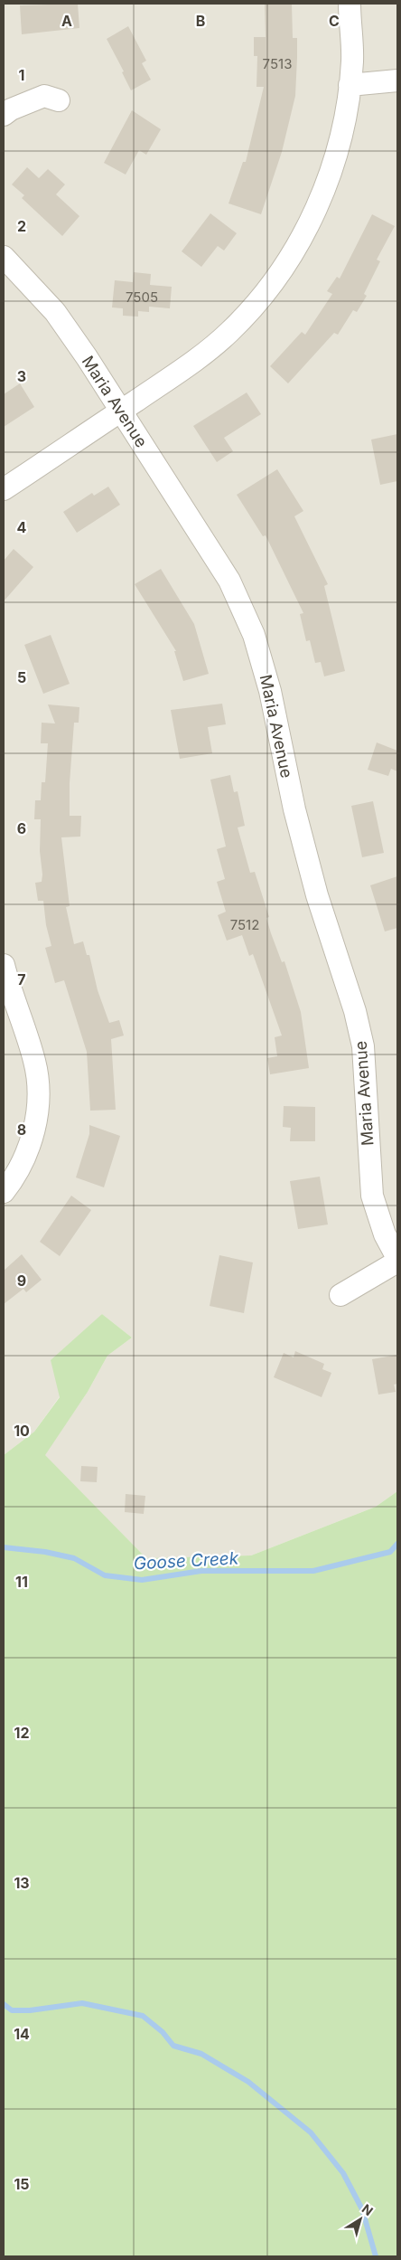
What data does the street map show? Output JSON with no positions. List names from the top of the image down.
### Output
{
  "streets": {
    "street": ["Maria Avenue"]
  },
  "water": ["Goose Creek"],
  "house_numbers": ["7513", "7505", "7512"],
  "north": "top right",
  "grid": {
    "columns": ["A", "B", "C"],
    "rows": [
      "1",
      "2",
      "3",
      "4",
      "5",
      "6",
      "7",
      "8",
      "9",
      "10",
      "11",
      "12",
      "13",
      "14",
      "15"
    ]
  }
}
